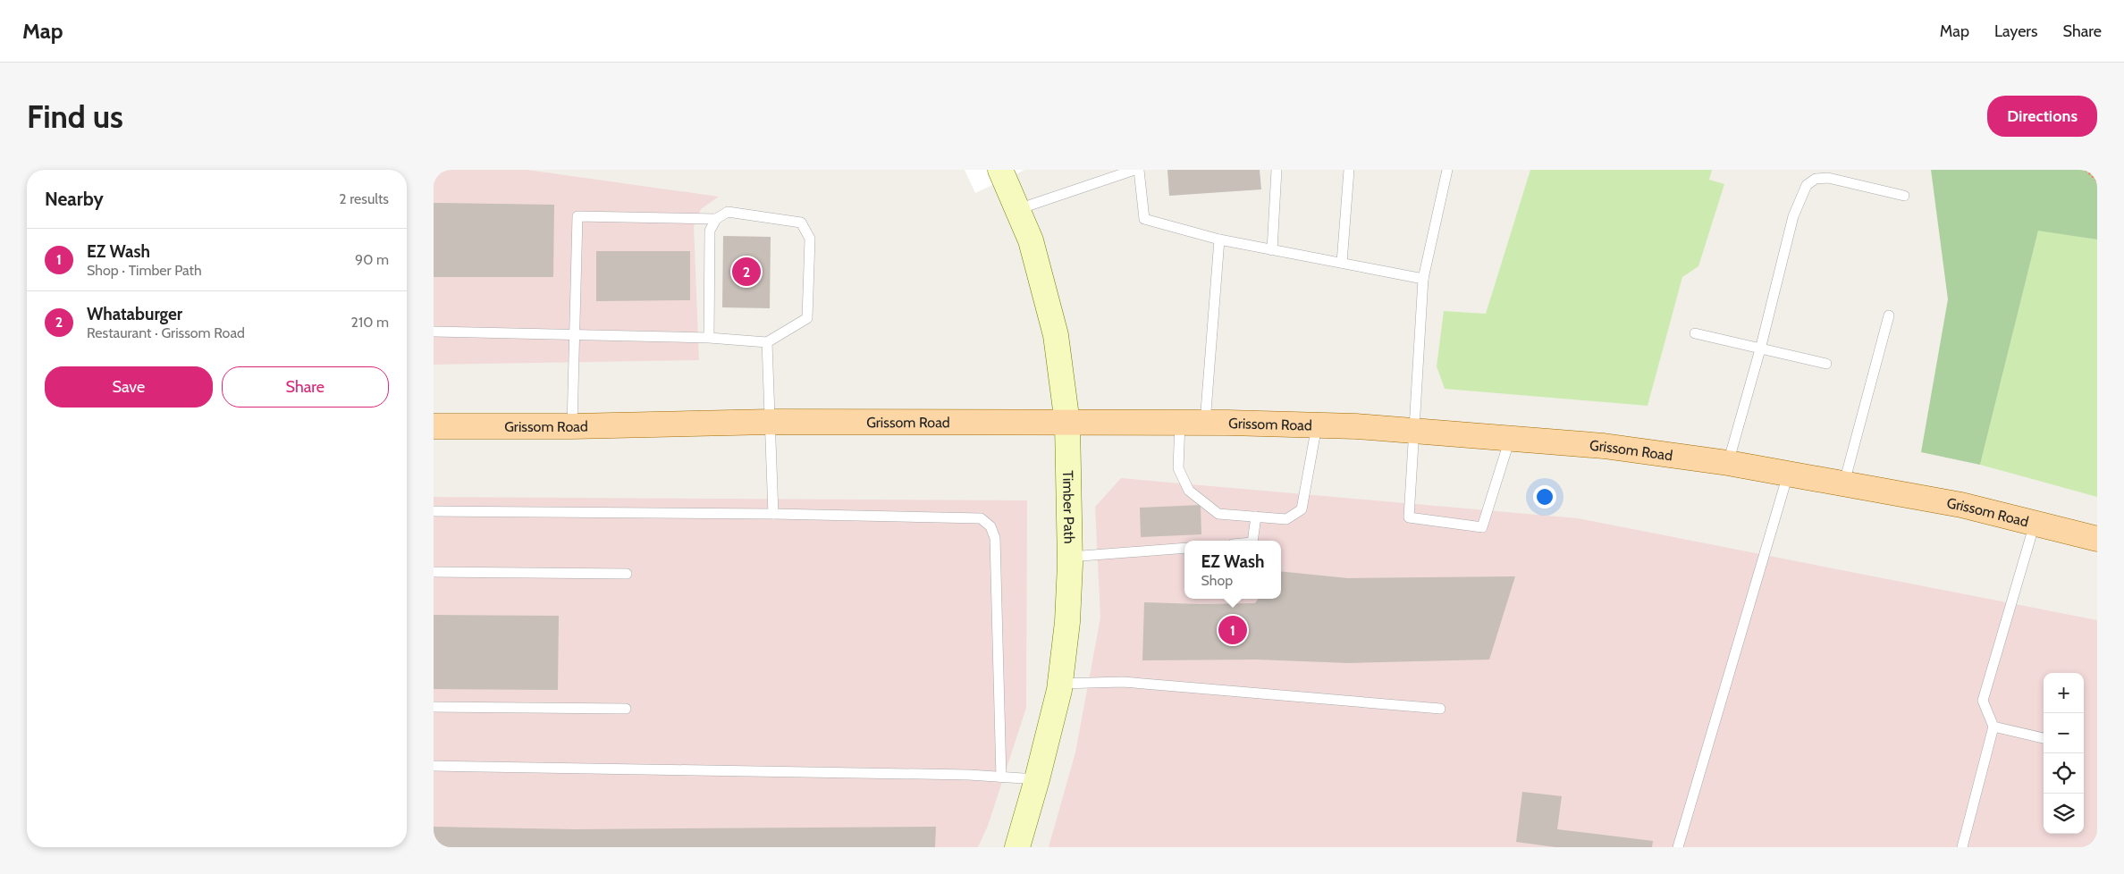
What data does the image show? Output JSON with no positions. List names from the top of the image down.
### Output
{
  "streets": {
    "main road": ["Grissom Road"],
    "street": ["Timber Path"]
  },
  "crossings": [
    ["Grissom Road", "Timber Path"]
  ],
  "page": {
    "header": "Map",
    "nav": ["Map", "Layers", "Share"],
    "buttons": [
      "Directions",
      ["Save", "Share"]
    ],
    "title": "Find us",
    "heading": ["Nearby", "2 results"],
    "list": [
      {
        "mark": "1",
        "name": "EZ Wash",
        "note": "Shop · Timber Path",
        "value": "90 m"
      },
      {
        "mark": "2",
        "name": "Whataburger",
        "note": "Restaurant · Grissom Road",
        "value": "210 m"
      }
    ],
    "pins": ["2", "1"],
    "popup": ["EZ Wash", "Shop"],
    "map_buttons": ["+", "−"]
  }
}
